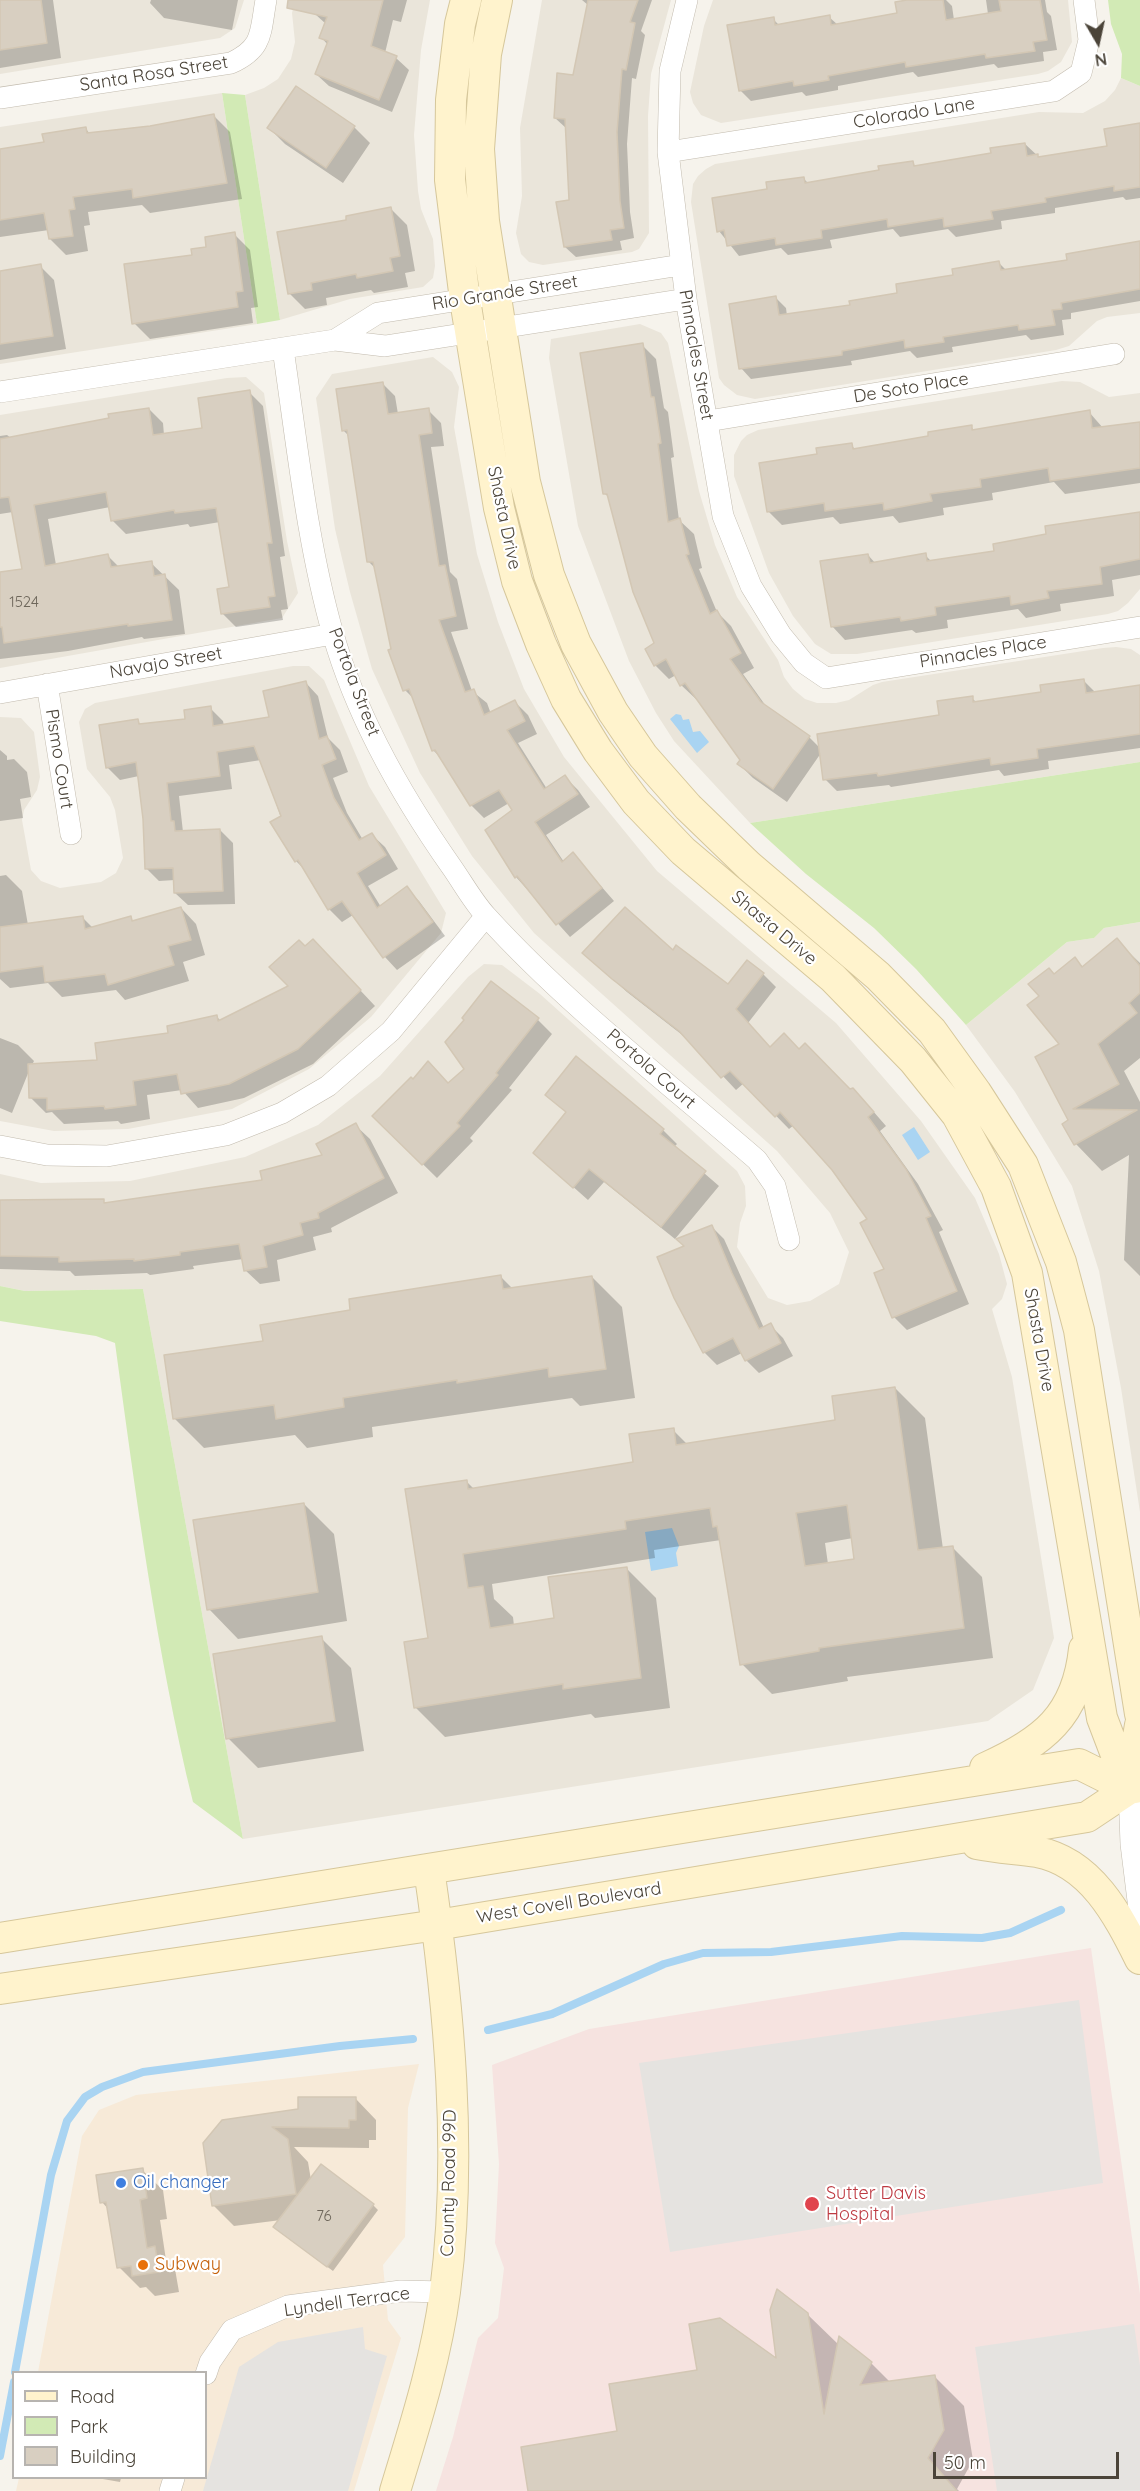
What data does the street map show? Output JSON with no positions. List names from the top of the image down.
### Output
{
  "streets": {
    "street": [
      "Santa Rosa Street",
      "Colorado Lane",
      "Rio Grande Street",
      "Pinnacles Street",
      "De Soto Place",
      "Shasta Drive",
      "Pinnacles Place",
      "Navajo Street",
      "Portola Street",
      "Pismo Court",
      "Portola Court",
      "West Covell Boulevard",
      "County Road 99D",
      "Lyndell Terrace"
    ]
  },
  "crossings": [
    ["Colorado Lane", "Pinnacles Street"],
    ["Rio Grande Street", "Pinnacles Street"],
    ["Rio Grande Street", "Shasta Drive"],
    ["Rio Grande Street", "Portola Street"],
    ["Pinnacles Street", "De Soto Place"],
    ["Pinnacles Street", "Pinnacles Place"],
    ["Shasta Drive", "West Covell Boulevard"],
    ["Navajo Street", "Portola Street"],
    ["Navajo Street", "Pismo Court"],
    ["Portola Street", "Portola Court"],
    ["West Covell Boulevard", "County Road 99D"],
    ["County Road 99D", "Lyndell Terrace"]
  ],
  "places": ["Oil changer", "Sutter Davis Hospital", "Subway"],
  "house_numbers": ["1524", "76"],
  "legend": ["Road", "Park", "Building"],
  "scale_bar": "50 m",
  "north": "bottom"
}
